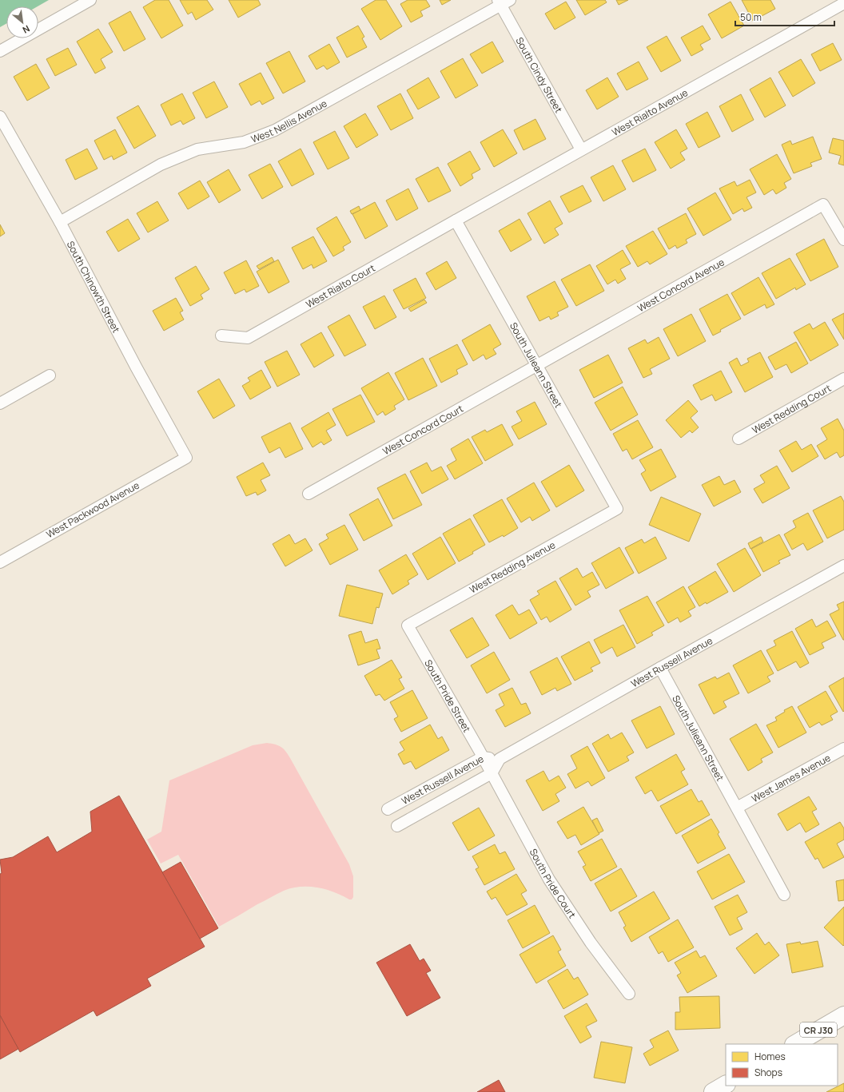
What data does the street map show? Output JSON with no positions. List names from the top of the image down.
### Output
{
  "streets": {
    "main road": ["CR J30"],
    "street": [
      "South Cindy Street",
      "West Rialto Avenue",
      "West Nellis Avenue",
      "West Rialto Court",
      "West Concord Avenue",
      "South Chinowth Street",
      "South Julieann Street",
      "West Redding Court",
      "West Concord Court",
      "West Packwood Avenue",
      "West Redding Avenue",
      "West Russell Avenue",
      "South Pride Street",
      "West James Avenue",
      "South Pride Court"
    ]
  },
  "crossings": [
    ["South Cindy Street", "West Rialto Avenue"],
    ["South Cindy Street", "West Nellis Avenue"],
    ["West Rialto Avenue", "West Rialto Court"],
    ["West Rialto Avenue", "South Julieann Street"],
    ["West Nellis Avenue", "South Chinowth Street"],
    ["West Rialto Court", "South Julieann Street"],
    ["West Concord Avenue", "South Julieann Street"],
    ["West Concord Avenue", "West Concord Court"],
    ["South Chinowth Street", "West Packwood Avenue"],
    ["South Julieann Street", "West Concord Court"],
    ["South Julieann Street", "West Redding Avenue"],
    ["South Julieann Street", "West Russell Avenue"],
    ["South Julieann Street", "West James Avenue"],
    ["West Redding Avenue", "South Pride Street"],
    ["West Russell Avenue", "South Pride Street"],
    ["West Russell Avenue", "South Pride Court"],
    ["South Pride Street", "South Pride Court"]
  ],
  "legend": ["Homes", "Shops"],
  "scale_bar": "50 m",
  "north": "bottom right"
}
